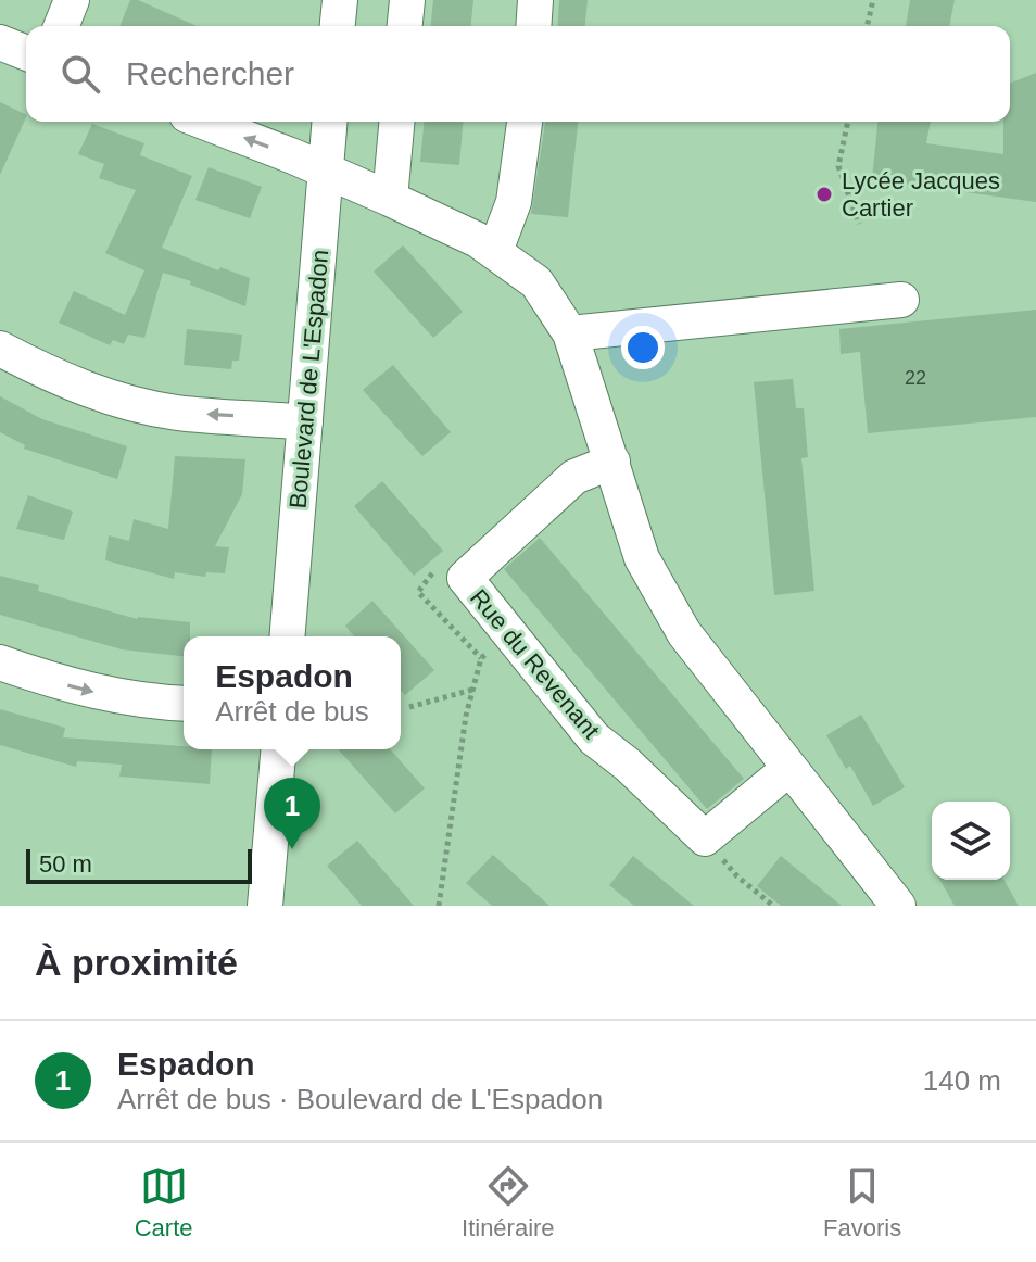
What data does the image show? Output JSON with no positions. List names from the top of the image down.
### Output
{
  "streets": {
    "street": ["Boulevard de L'Espadon", "Rue du Revenant"]
  },
  "places": ["Lycée Jacques Cartier"],
  "house_numbers": ["22"],
  "scale_bar": "50 m",
  "page": {
    "search": "Rechercher",
    "popup": ["Espadon", "Arrêt de bus"],
    "pins": "1",
    "scale": "50 m",
    "heading": "À proximité",
    "list": [
      {
        "mark": "1",
        "name": "Espadon",
        "note": "Arrêt de bus · Boulevard de L'Espadon",
        "value": "140 m"
      }
    ],
    "nav": ["Carte", "Itinéraire", "Favoris"]
  }
}
